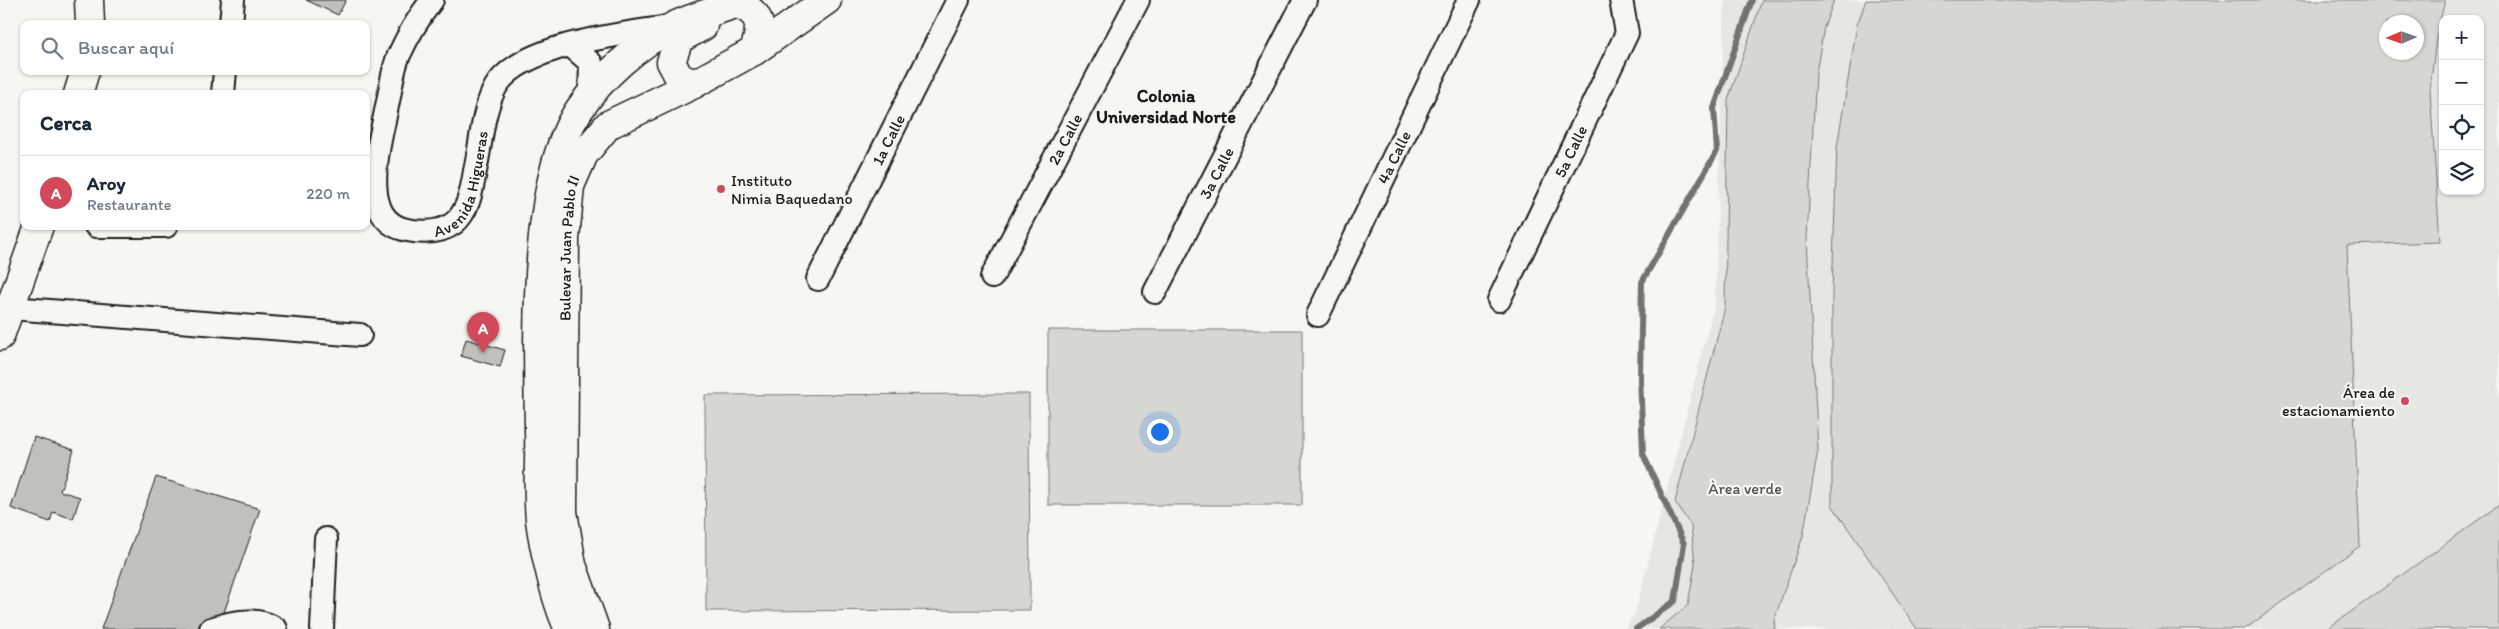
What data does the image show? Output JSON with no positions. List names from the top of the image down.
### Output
{
  "streets": {
    "main road": ["Bulevar Juan Pablo II"],
    "street": [
      "2a Calle",
      "1a Calle",
      "5a Calle",
      "4a Calle",
      "3a Calle",
      "Avenida Higueras"
    ]
  },
  "crossings": [
    ["Avenida Higueras", "Bulevar Juan Pablo II"]
  ],
  "districts": ["Colonia Universidad Norte"],
  "parks": ["Àrea verde"],
  "places": ["Instituto Nimia Baquedano", "Área de estacionamiento"],
  "north": "left",
  "page": {
    "map_buttons": ["+", "−"],
    "search": "Buscar aquí",
    "heading": "Cerca",
    "list": [
      {
        "mark": "A",
        "name": "Aroy",
        "note": "Restaurante",
        "value": "220 m"
      }
    ],
    "pins": "A"
  }
}
